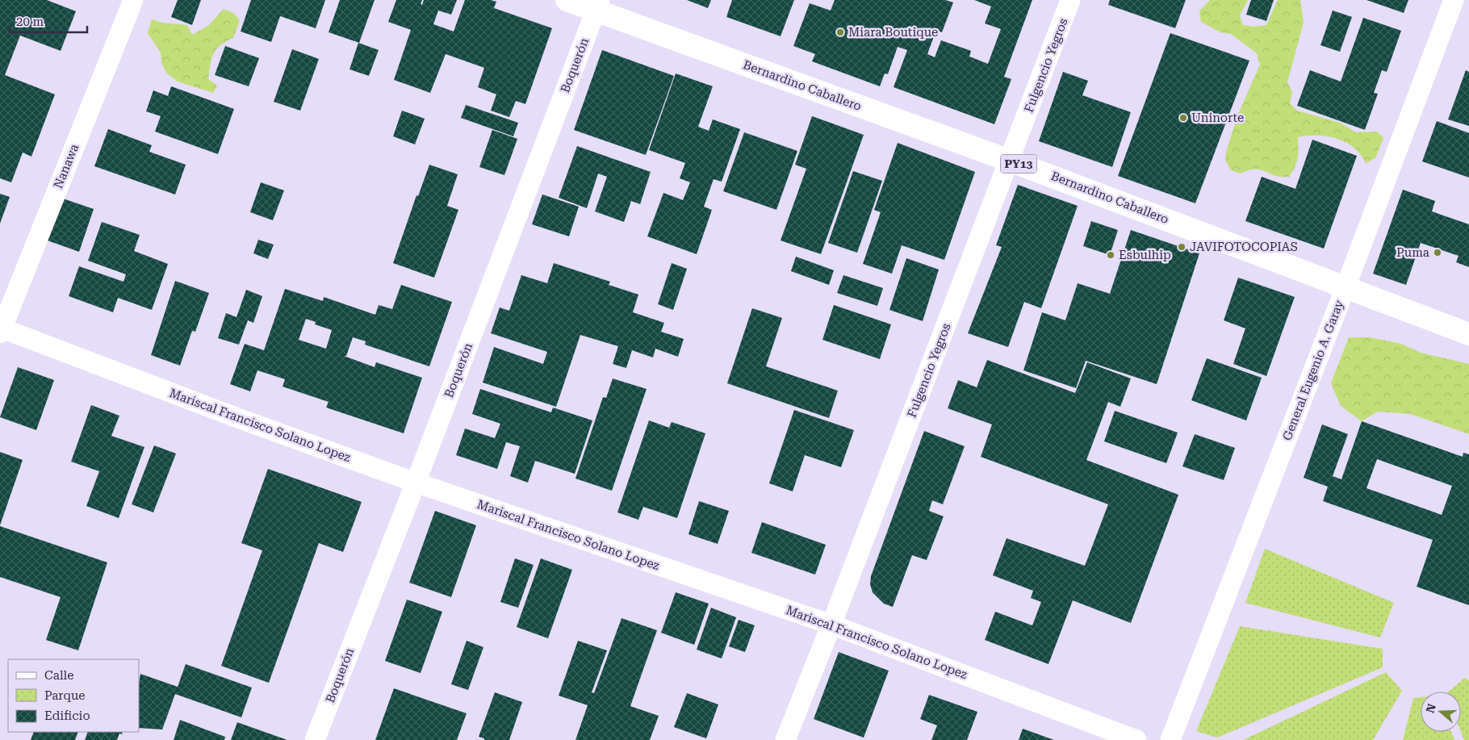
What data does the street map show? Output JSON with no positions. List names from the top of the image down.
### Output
{
  "streets": {
    "highway": ["Bernardino Caballero", "PY13"],
    "street": [
      "Boquerón",
      "Fulgencio Yegros",
      "Nanawa",
      "General Eugenio A. Garay",
      "Mariscal Francisco Solano Lopez"
    ]
  },
  "crossings": [
    ["Boquerón", "Bernardino Caballero"],
    ["Boquerón", "Mariscal Francisco Solano Lopez"],
    ["Fulgencio Yegros", "Bernardino Caballero"],
    ["Fulgencio Yegros", "Mariscal Francisco Solano Lopez"],
    ["Bernardino Caballero", "General Eugenio A. Garay"],
    ["Nanawa", "Mariscal Francisco Solano Lopez"]
  ],
  "places": [
    "Miara Boutique",
    "Uninorte",
    "JAVIFOTOCOPIAS",
    "Puma",
    "Esbulhip"
  ],
  "legend": ["Calle", "Parque", "Edificio"],
  "scale_bar": "20 m",
  "north": "left"
}
